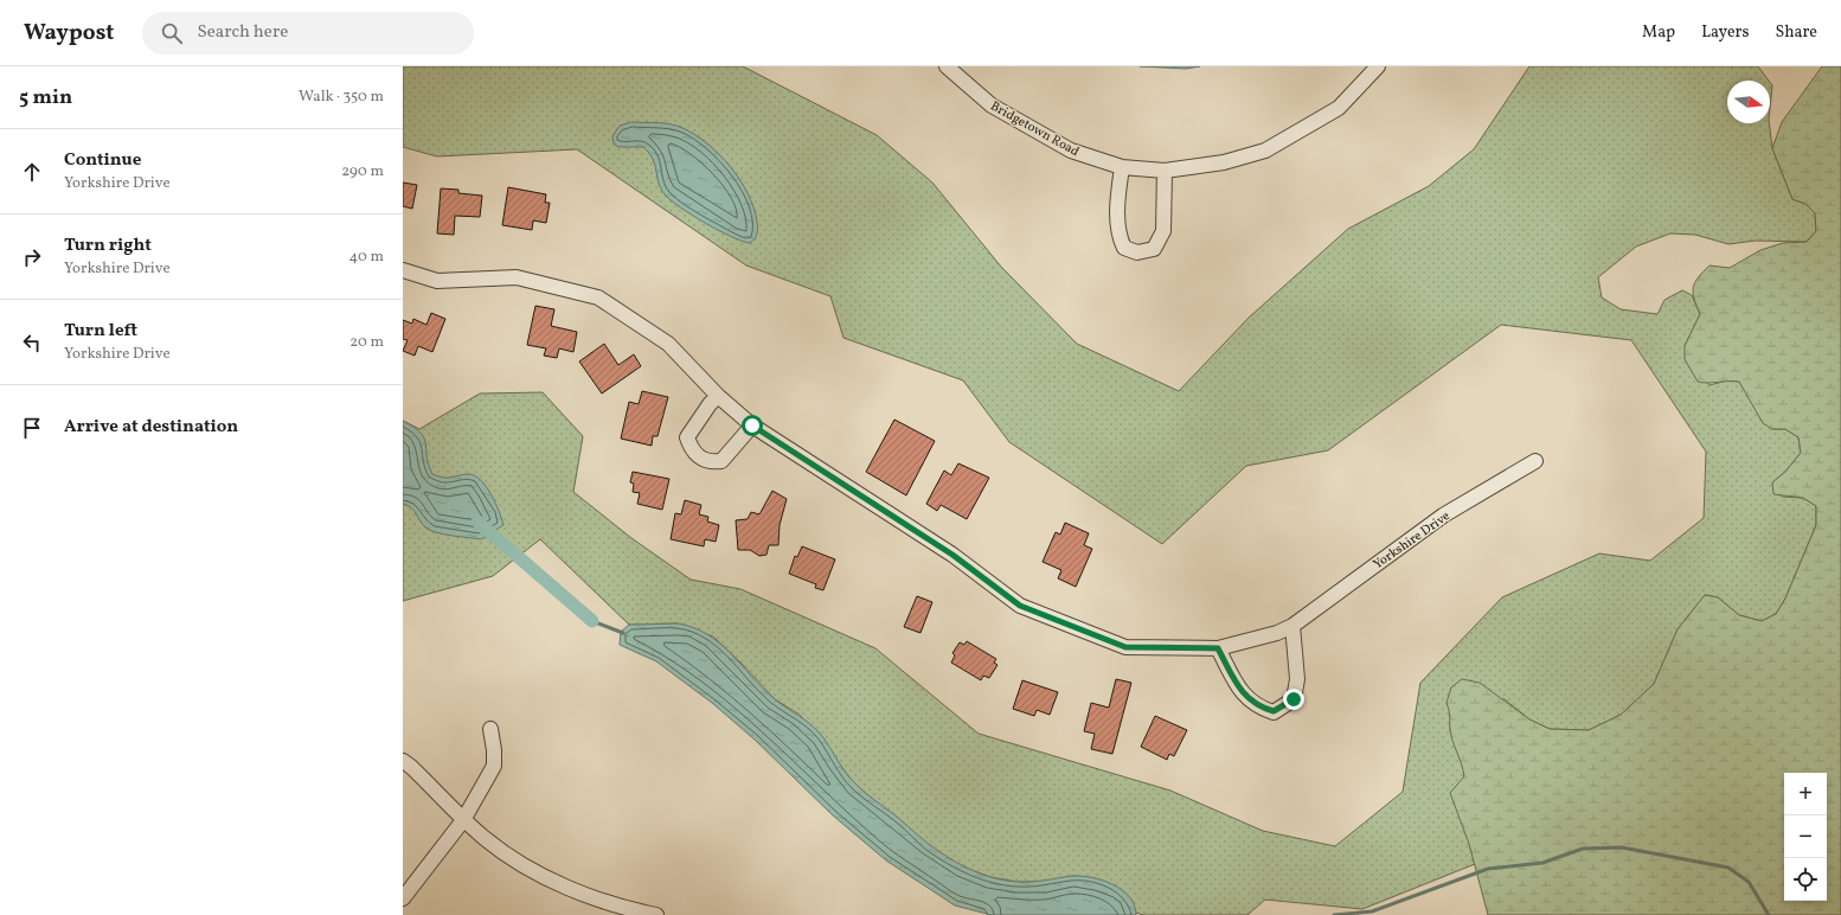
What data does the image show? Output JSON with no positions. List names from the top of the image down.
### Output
{
  "streets": {
    "street": ["Bridgetown Road", "Yorkshire Drive"]
  },
  "north": "right",
  "page": {
    "header": "Waypost",
    "search": "Search here",
    "nav": ["Map", "Layers", "Share"],
    "heading": ["5 min", "Walk · 350 m"],
    "list": [
      ["Continue", "Yorkshire Drive", "290 m"],
      ["Turn right", "Yorkshire Drive", "40 m"],
      ["Turn left", "Yorkshire Drive", "20 m"],
      "Arrive at destination"
    ],
    "map_buttons": ["+", "−"]
  }
}
